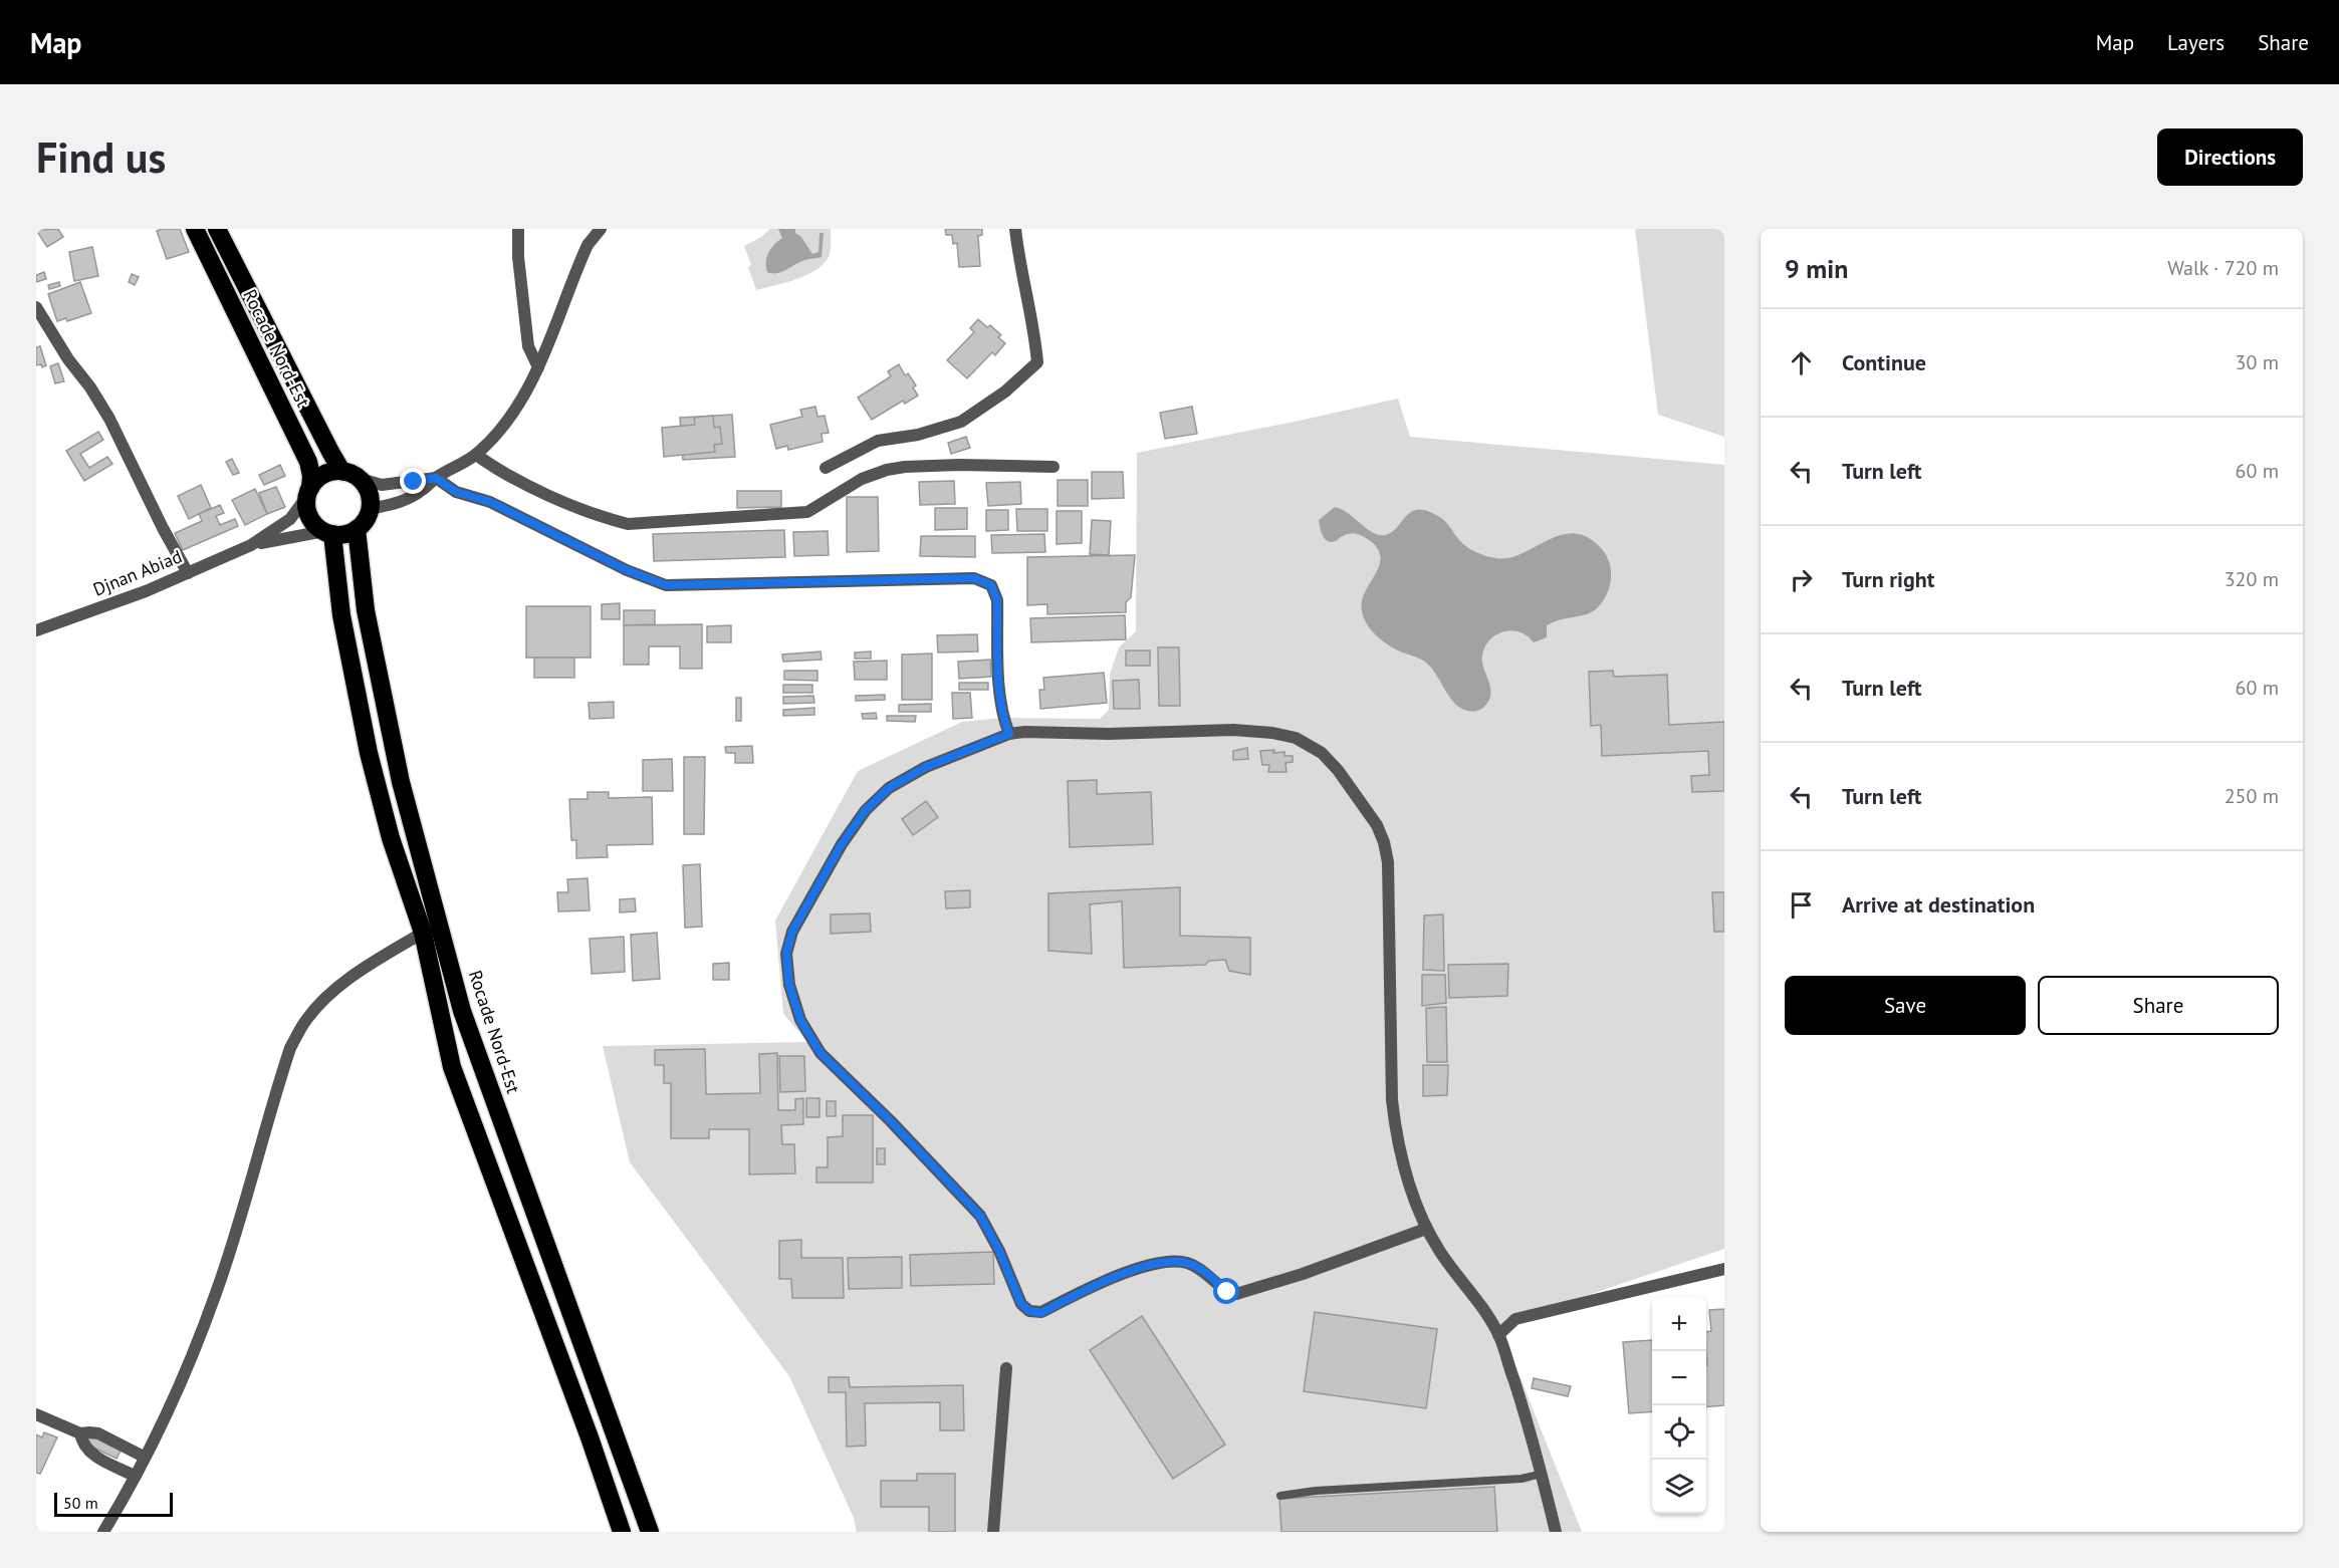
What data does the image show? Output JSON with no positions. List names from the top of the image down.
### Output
{
  "streets": {
    "highway": ["Rocade Nord-Est"],
    "street": ["Djnan Abiad"]
  },
  "scale_bar": "50 m",
  "page": {
    "header": "Map",
    "nav": ["Map", "Layers", "Share"],
    "buttons": [
      "Directions",
      ["Save", "Share"]
    ],
    "title": "Find us",
    "heading": ["9 min", "Walk · 720 m"],
    "list": [
      ["Continue", "30 m"],
      ["Turn left", "60 m"],
      ["Turn right", "320 m"],
      ["Turn left", "60 m"],
      ["Turn left", "250 m"],
      "Arrive at destination"
    ],
    "map_buttons": ["+", "−"],
    "scale": "50 m"
  }
}
